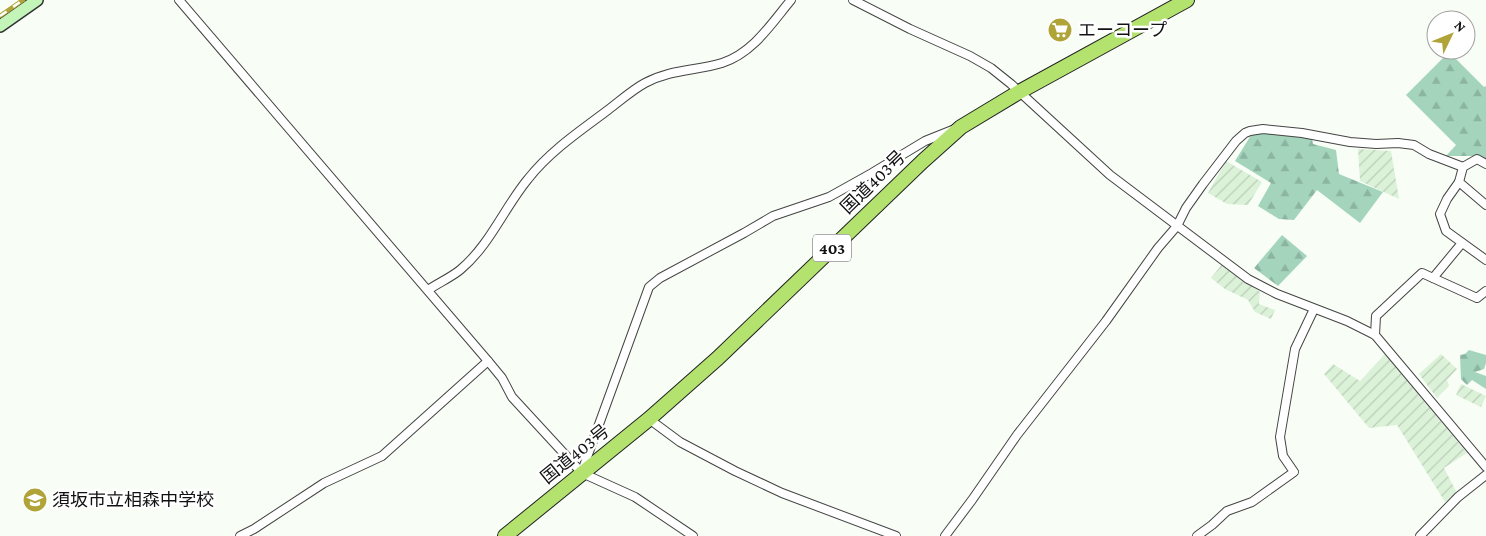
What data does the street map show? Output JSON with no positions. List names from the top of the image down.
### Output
{
  "streets": {
    "highway": ["国道403号", "403"]
  },
  "places": {
    "supermarket": ["エーコープ"],
    "school or university": ["須坂市立相森中学校"]
  },
  "north": "top right"
}
